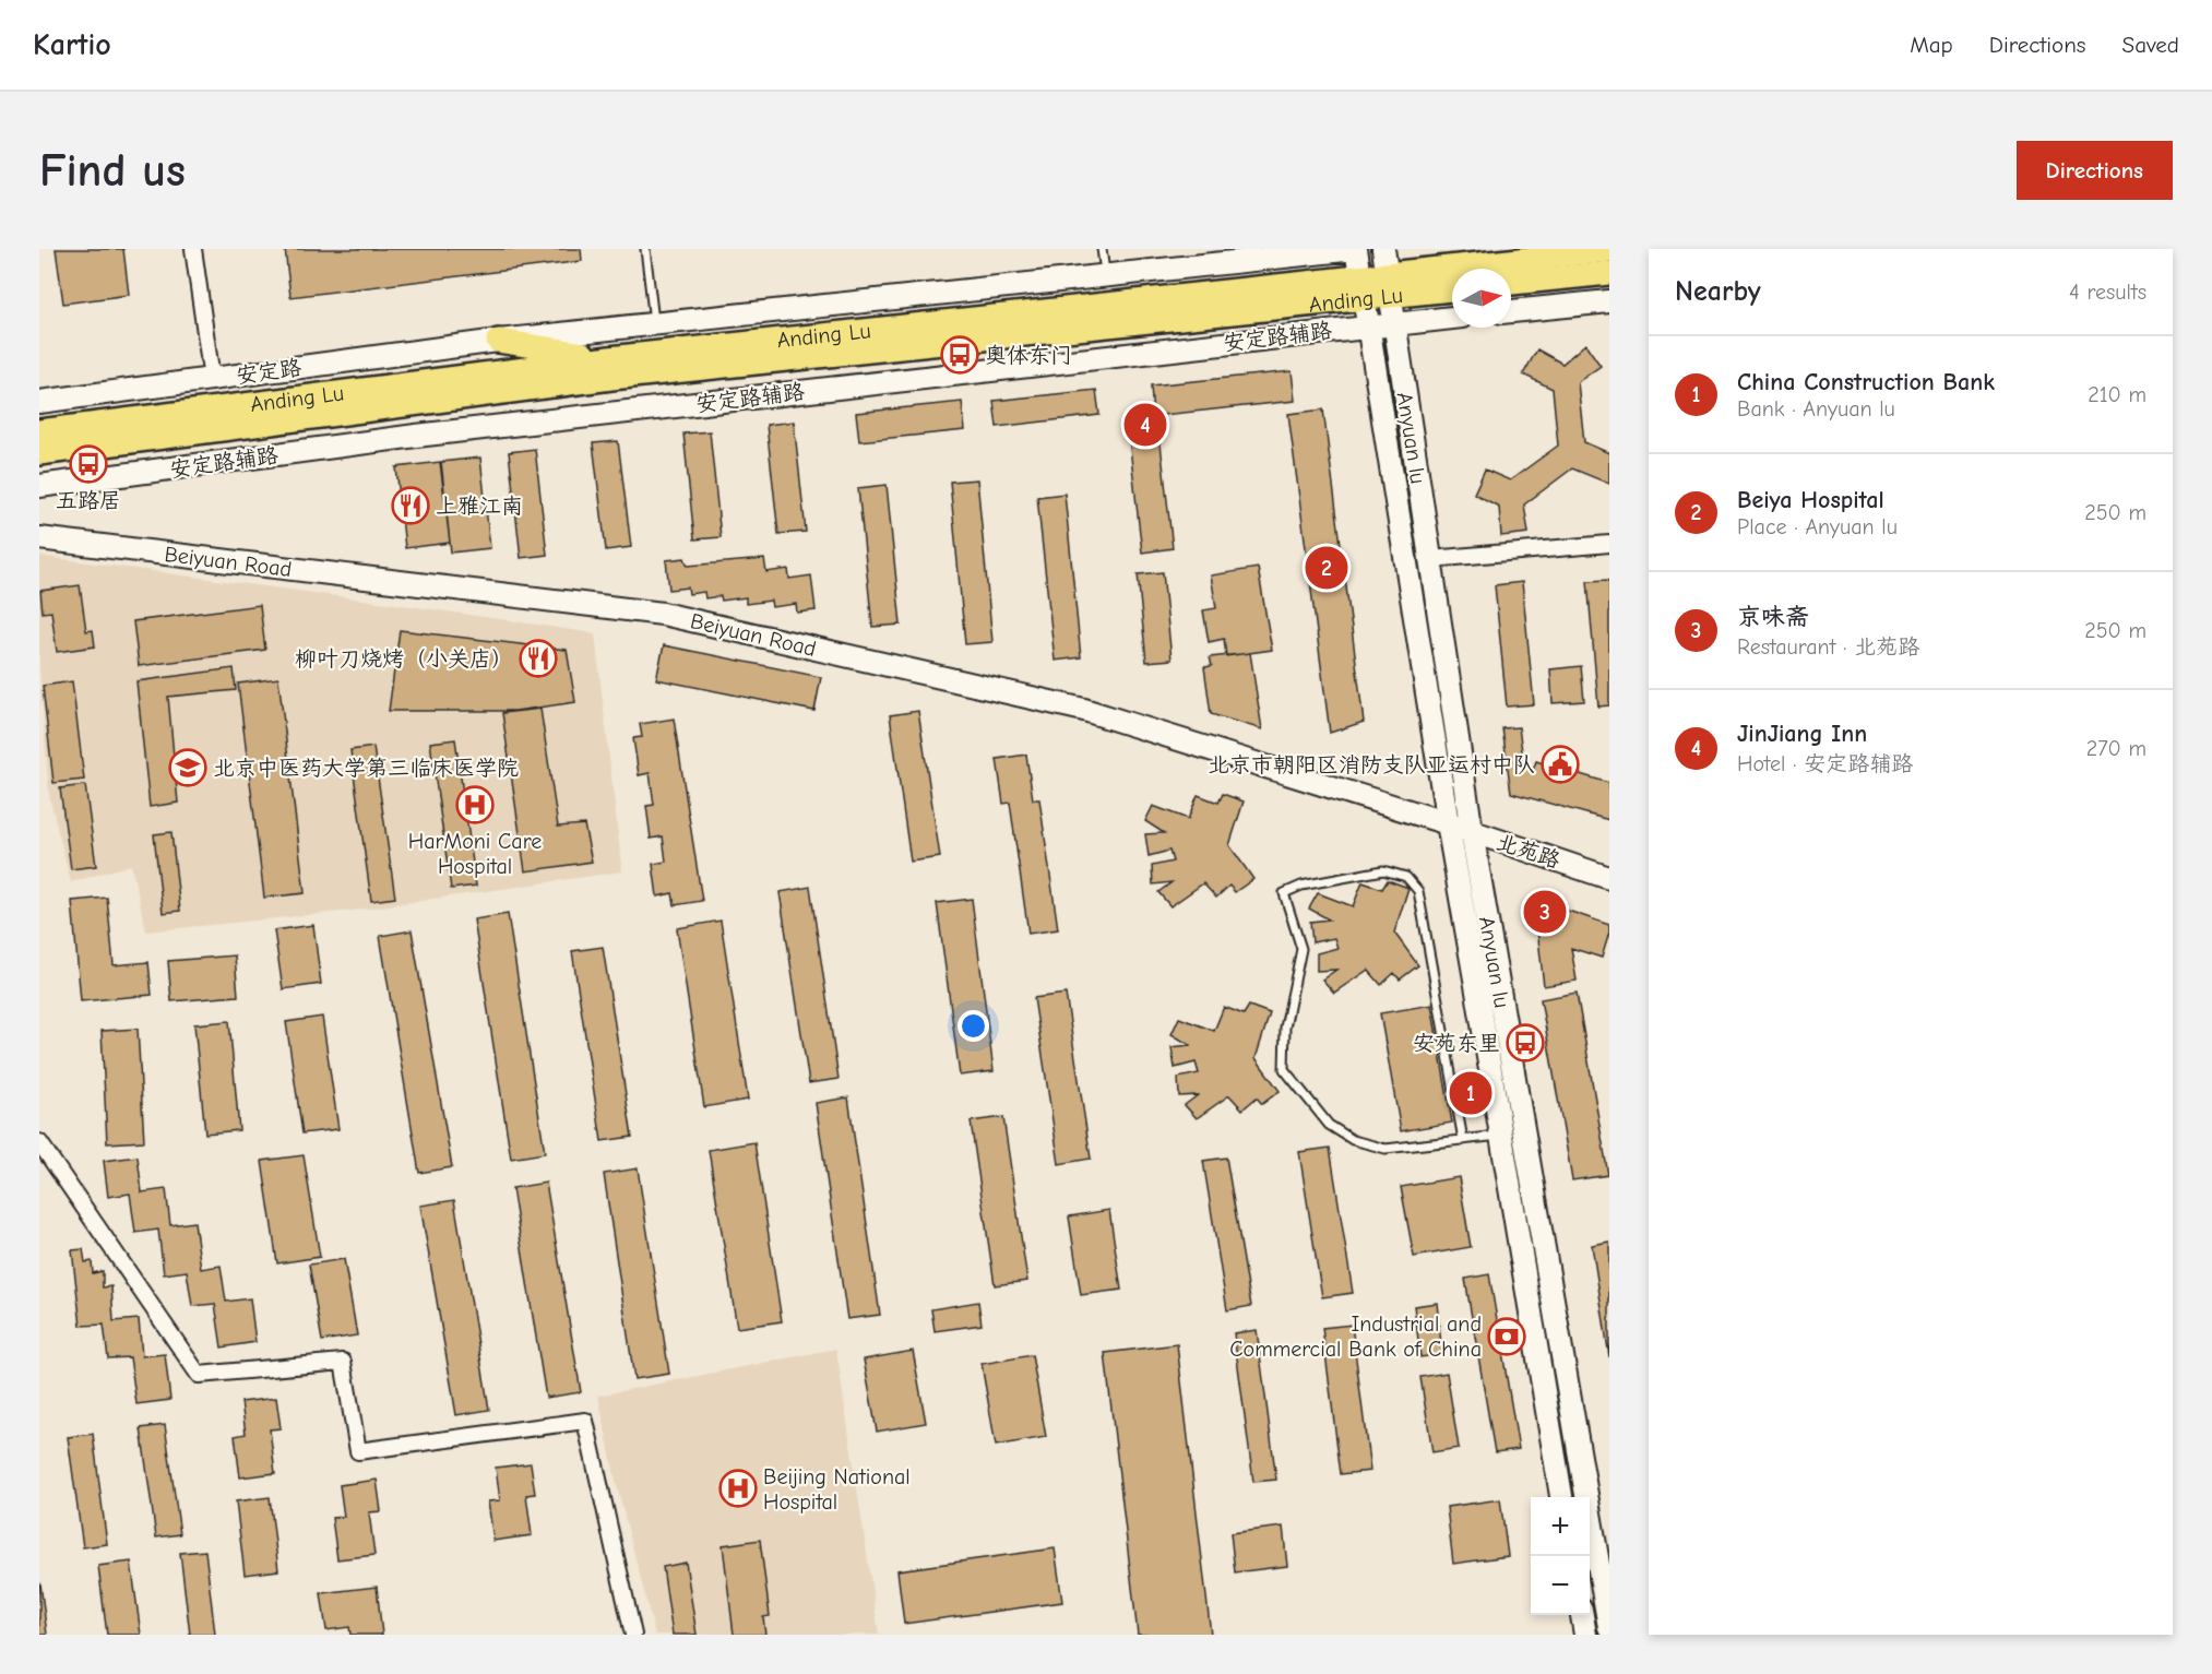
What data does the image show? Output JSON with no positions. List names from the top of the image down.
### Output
{
  "streets": {
    "main road": ["Anding Lu"],
    "street": [
      "安定路辅路",
      "安定路",
      "Anyuan lu",
      "Beiyuan Road",
      "北苑路"
    ]
  },
  "crossings": [
    ["Anding Lu", "Anyuan lu"],
    ["安定路辅路", "Anyuan lu"],
    ["Anyuan lu", "Beiyuan Road"],
    ["Anyuan lu", "北苑路"],
    ["Beiyuan Road", "北苑路"]
  ],
  "places": {
    "bus stop": ["奥体东门", "五路居", "安苑东里"],
    "restaurant": ["上雅江南", "柳叶刀烧烤（小关店）"],
    "public building": ["北京市朝阳区消防支队亚运村中队"],
    "school or university": ["北京中医药大学第三临床医学院"],
    "hospital": ["HarMoni Care Hospital", "Beijing National Hospital"],
    "bank": ["Industrial and Commercial Bank of China"]
  },
  "north": "right",
  "page": {
    "header": "Kartio",
    "nav": ["Map", "Directions", "Saved"],
    "buttons": "Directions",
    "title": "Find us",
    "heading": ["Nearby", "4 results"],
    "list": [
      {
        "mark": "1",
        "name": "China Construction Bank",
        "note": "Bank · Anyuan lu",
        "value": "210 m"
      },
      {
        "mark": "2",
        "name": "Beiya Hospital",
        "note": "Place · Anyuan lu",
        "value": "250 m"
      },
      {
        "mark": "3",
        "name": "京味斋",
        "note": "Restaurant · 北苑路",
        "value": "250 m"
      },
      {
        "mark": "4",
        "name": "JinJiang Inn",
        "note": "Hotel · 安定路辅路",
        "value": "270 m"
      }
    ],
    "pins": [
      "4",
      "2",
      "3",
      "1"
    ],
    "map_buttons": ["+", "−"]
  }
}
